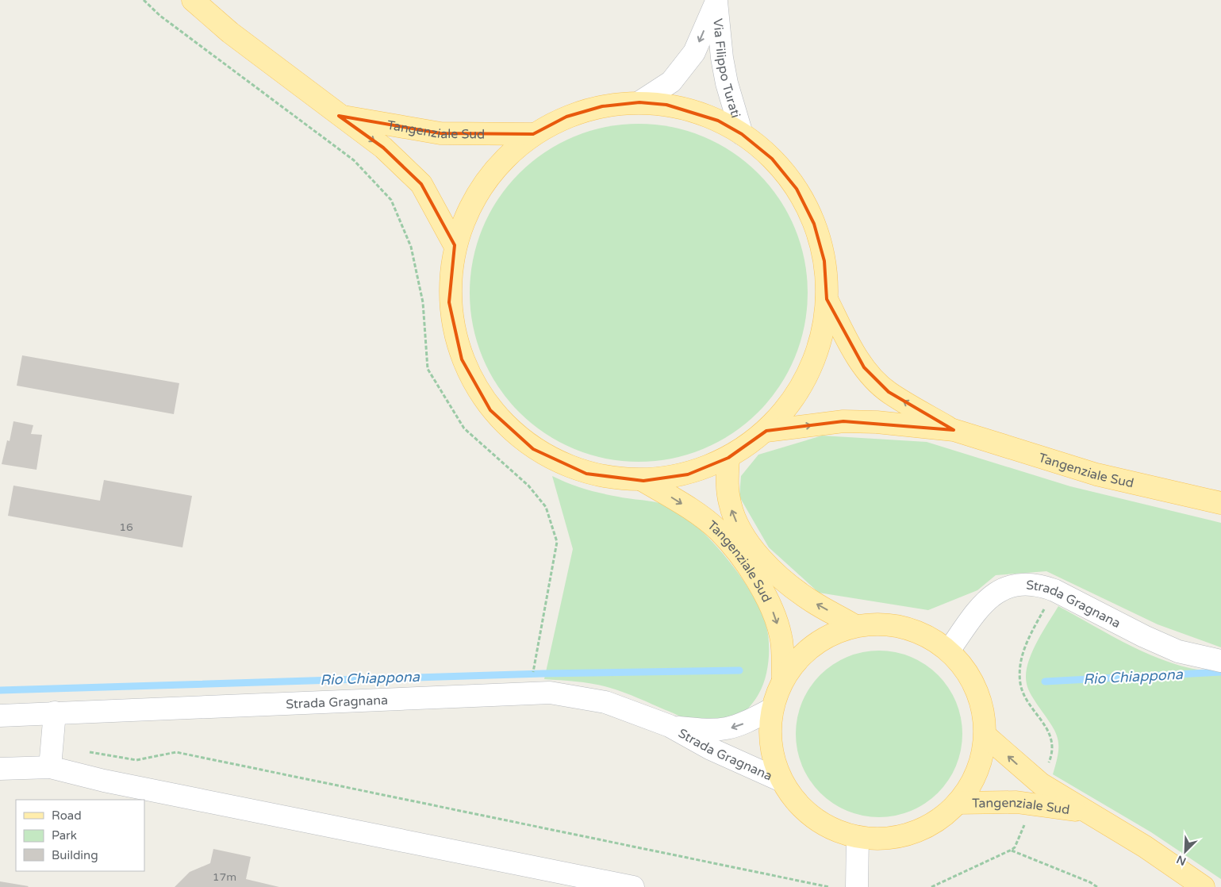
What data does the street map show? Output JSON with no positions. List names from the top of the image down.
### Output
{
  "streets": {
    "main road": ["Tangenziale Sud"],
    "street": ["Via Filippo Turati", "Strada Gragnana"]
  },
  "one_way": ["Via Filippo Turati"],
  "water": ["Rio Chiappona"],
  "house_numbers": ["16", "17m"],
  "legend": ["Road", "Park", "Building"],
  "north": "bottom left"
}
